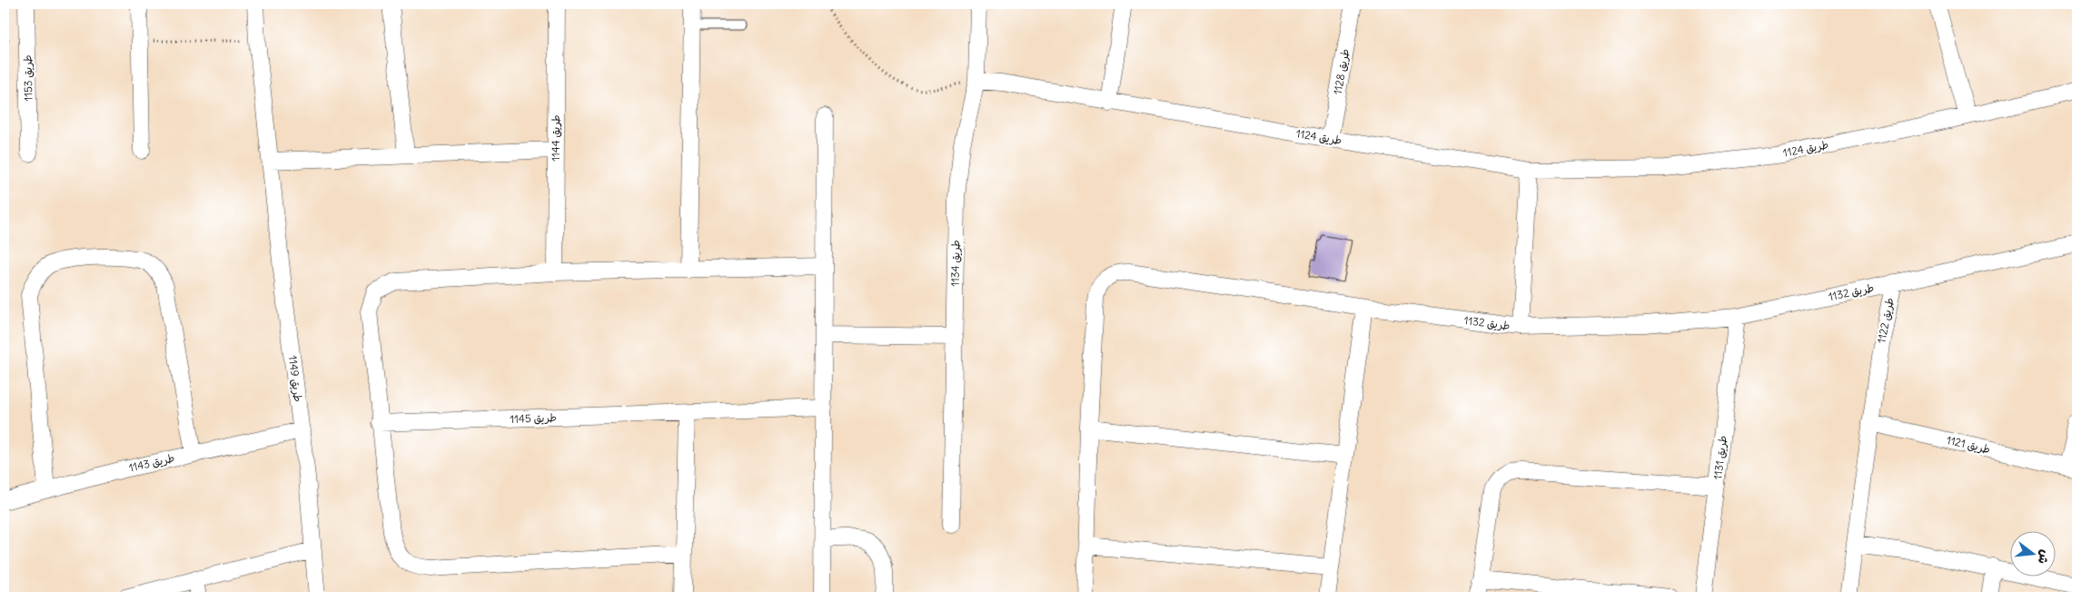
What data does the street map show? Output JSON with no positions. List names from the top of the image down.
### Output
{
  "streets": {
    "street": [
      "طريق 1128",
      "طريق 1153",
      "طريق 1124",
      "طريق 1144",
      "طريق 1134",
      "طريق 1132",
      "طريق 1122",
      "طريق 1149",
      "طريق 1145",
      "طريق 1121",
      "طريق 1131",
      "طريق 1143"
    ]
  },
  "crossings": [
    ["طريق 1128", "طريق 1124"],
    ["طريق 1124", "طريق 1134"],
    ["طريق 1132", "طريق 1122"],
    ["طريق 1132", "طريق 1131"],
    ["طريق 1122", "طريق 1121"],
    ["طريق 1149", "طريق 1143"]
  ],
  "north": "right"
}
